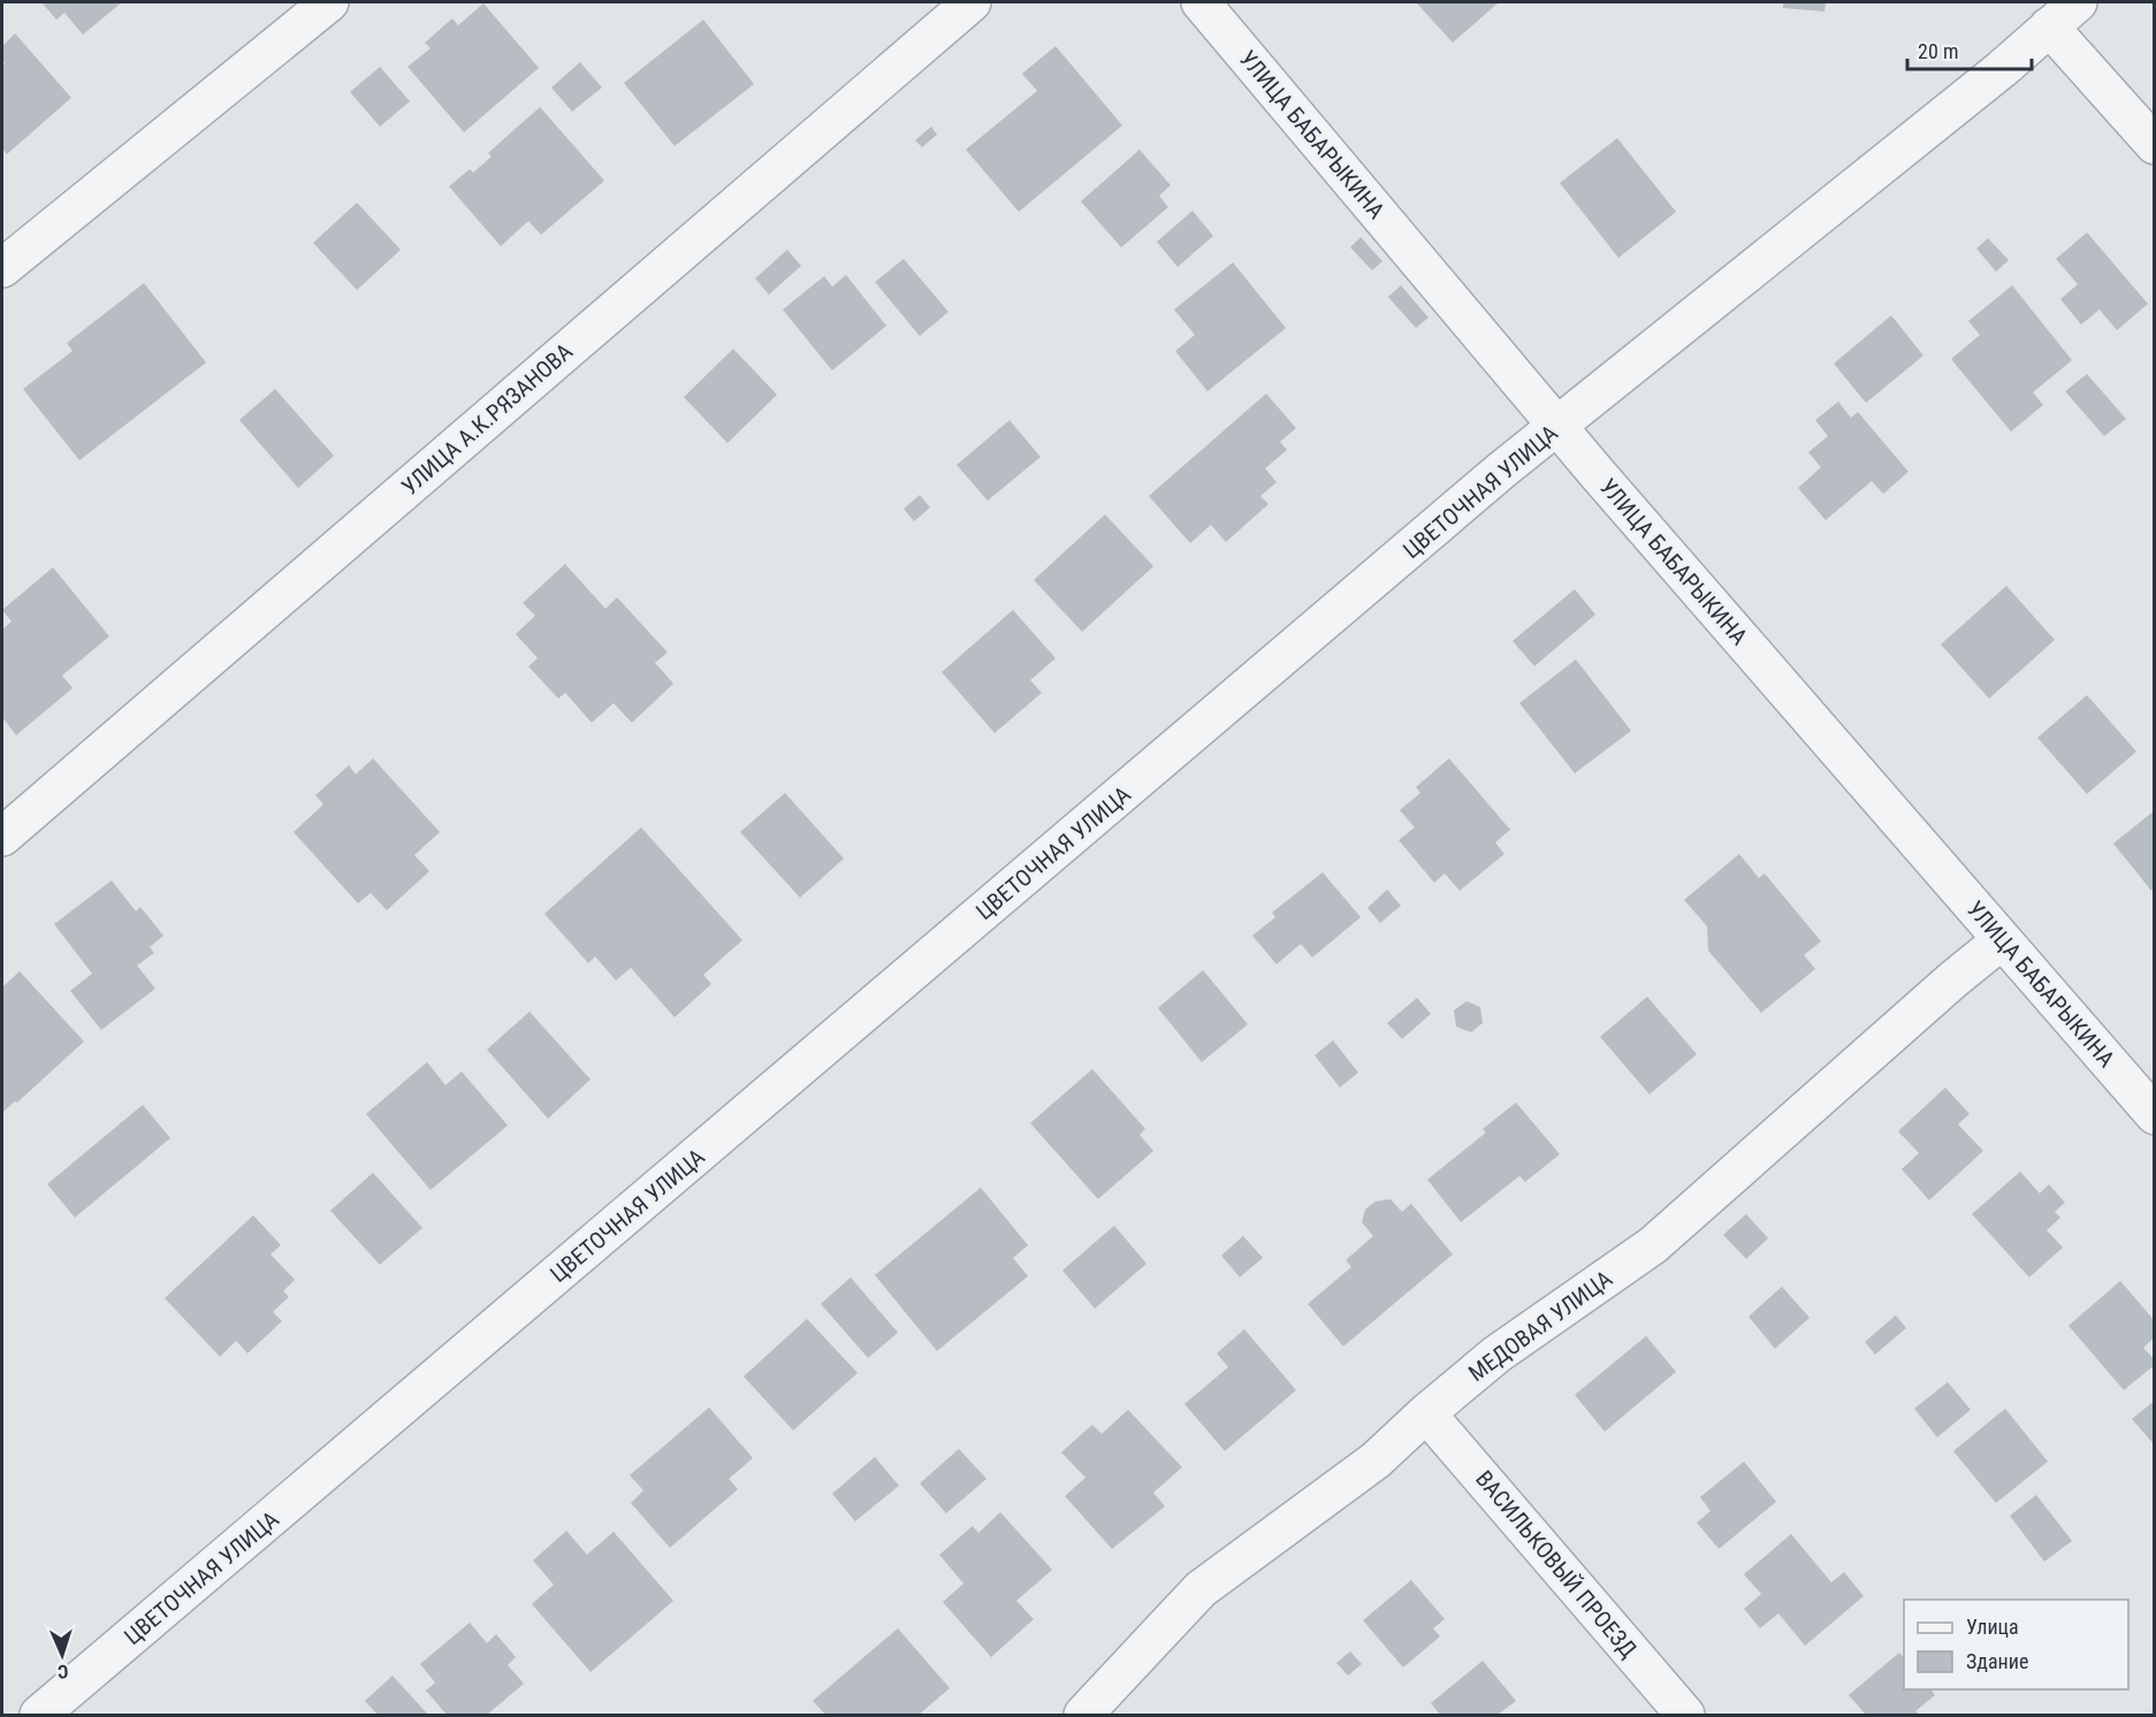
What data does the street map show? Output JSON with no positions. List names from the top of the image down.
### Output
{
  "streets": {
    "street": [
      "УЛИЦА БАБАРЫКИНА",
      "УЛИЦА А.К.РЯЗАНОВА",
      "ЦВЕТОЧНАЯ УЛИЦА",
      "МЕДОВАЯ УЛИЦА",
      "ВАСИЛЬКОВЫЙ ПРОЕЗД"
    ]
  },
  "crossings": [
    ["УЛИЦА БАБАРЫКИНА", "ЦВЕТОЧНАЯ УЛИЦА"],
    ["УЛИЦА БАБАРЫКИНА", "МЕДОВАЯ УЛИЦА"],
    ["МЕДОВАЯ УЛИЦА", "ВАСИЛЬКОВЫЙ ПРОЕЗД"]
  ],
  "legend": ["Улица", "Здание"],
  "scale_bar": "20 m",
  "north": "bottom"
}
